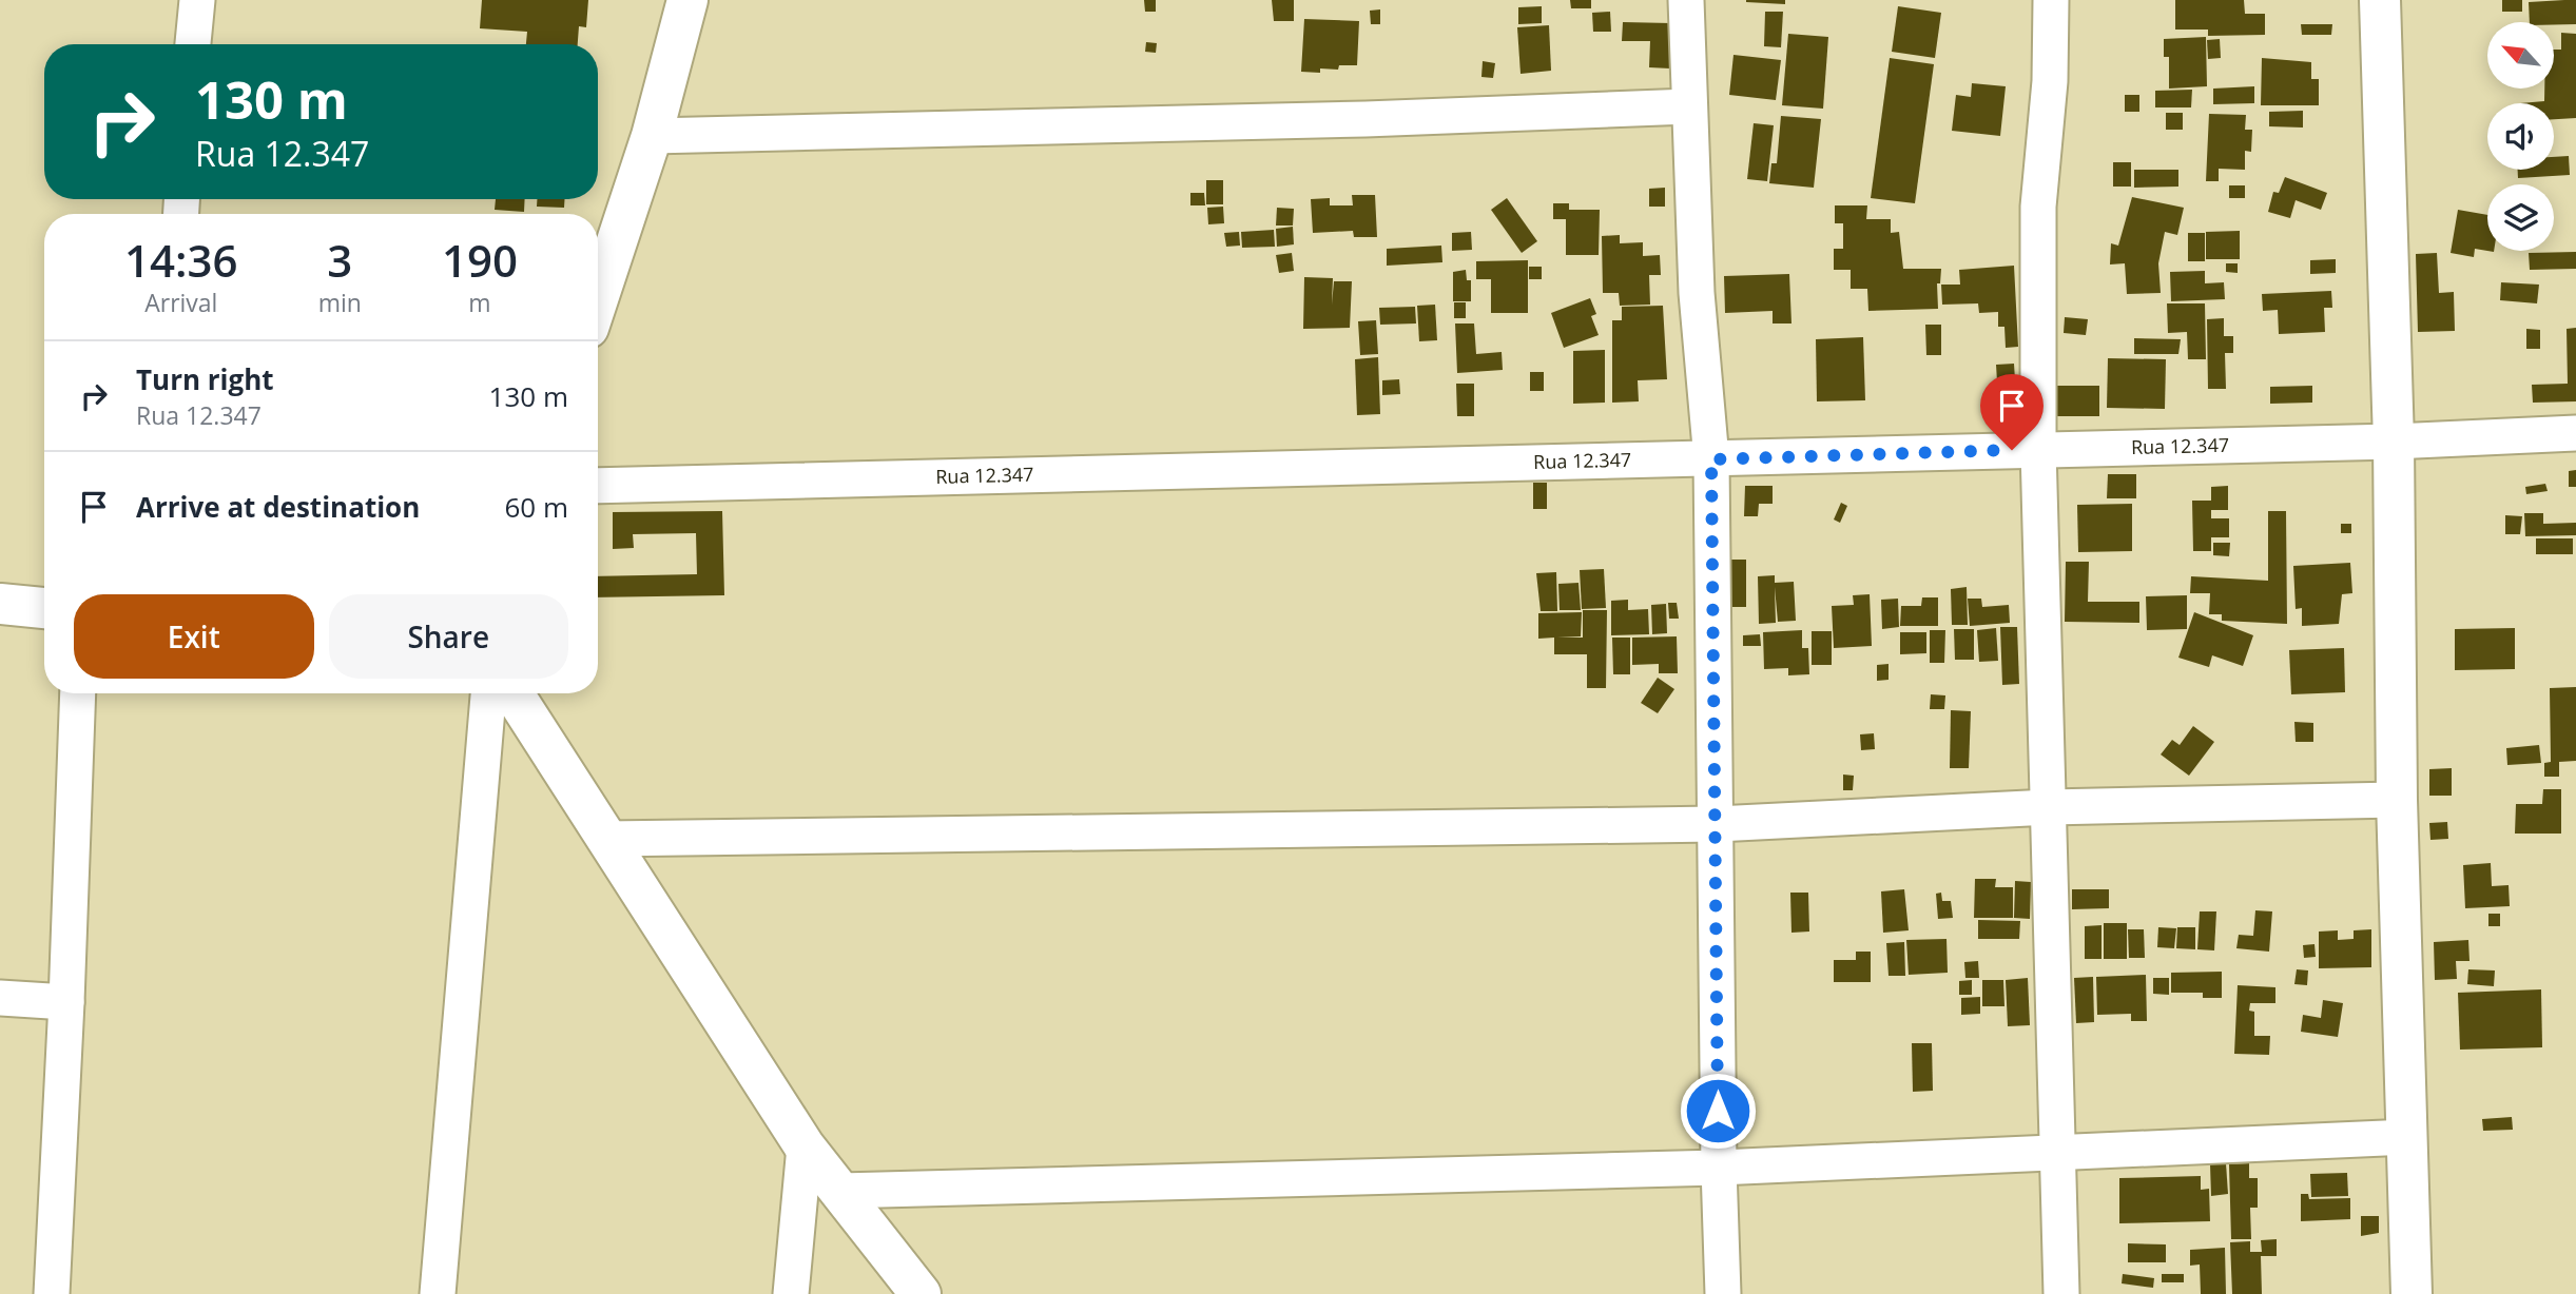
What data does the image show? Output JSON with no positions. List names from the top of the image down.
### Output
{
  "streets": {
    "street": ["Rua 12.347"]
  },
  "north": "top left",
  "page": {
    "turn": ["130 m", "Rua 12.347"],
    "eta": [
      "14:36",
      "Arrival",
      "3",
      "min",
      "190",
      "m"
    ],
    "list": [
      {
        "name": "Turn right",
        "note": "Rua 12.347",
        "value": "130 m"
      },
      {
        "name": "Arrive at destination",
        "value": "60 m"
      }
    ],
    "buttons": ["Exit", "Share"]
  }
}
